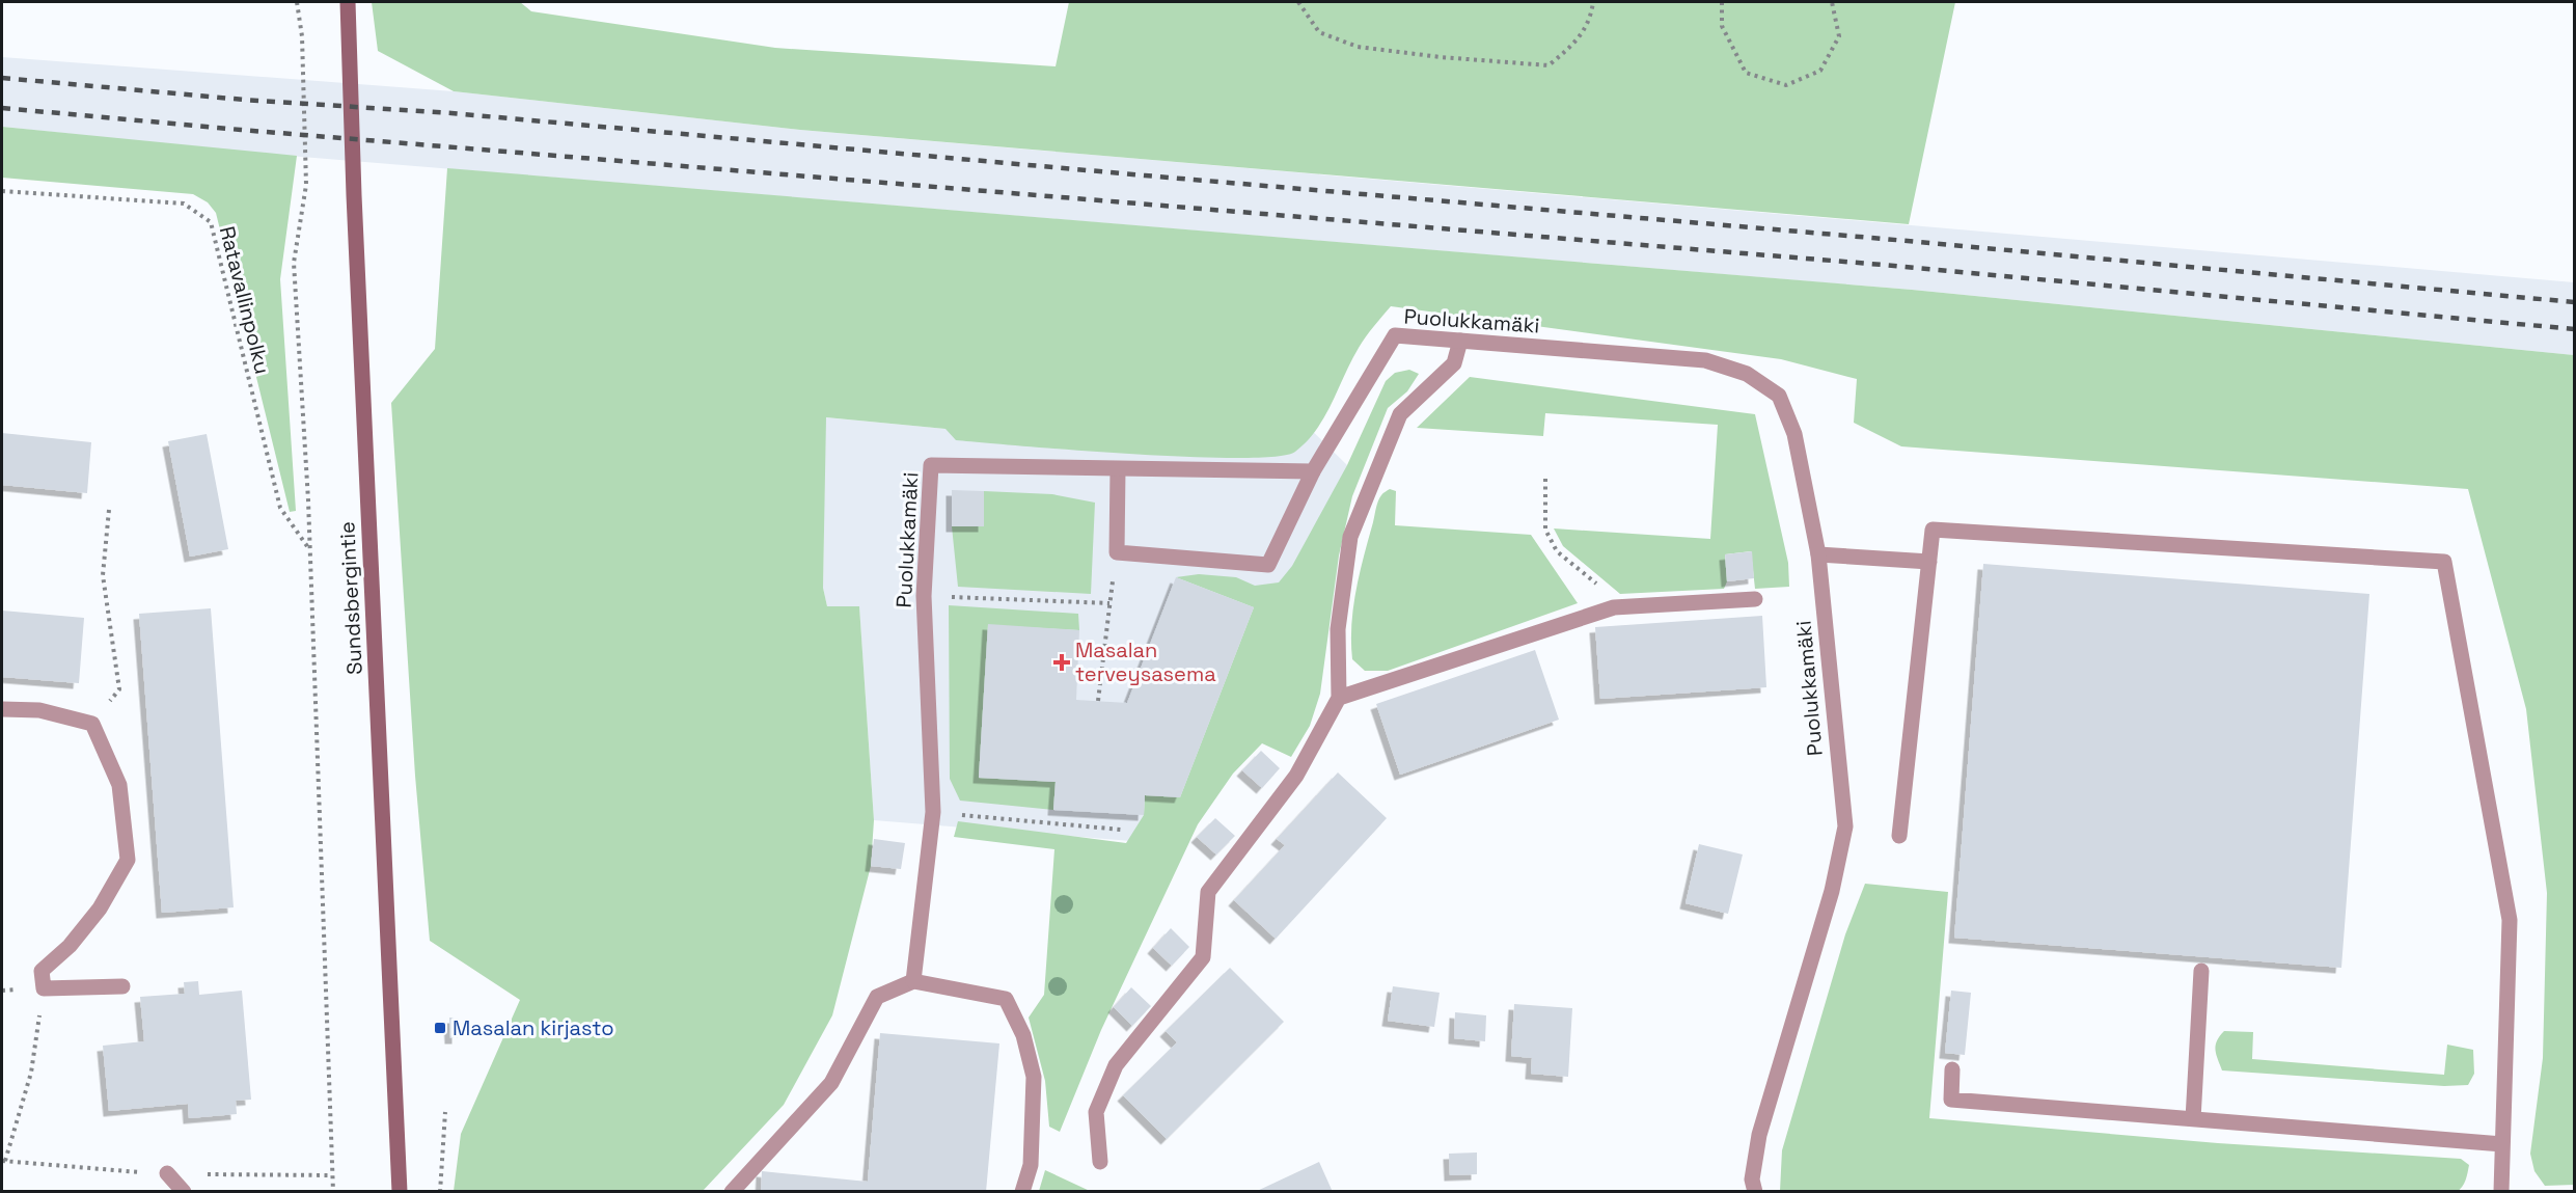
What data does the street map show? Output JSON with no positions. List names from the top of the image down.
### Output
{
  "streets": {
    "main road": ["Sundsbergintie"],
    "street": ["Puolukkamäki"],
    "path": ["Ratavallinpolku"]
  },
  "places": {
    "health": ["Masalan terveysasema"],
    "transit": ["Masalan kirjasto"]
  }
}
